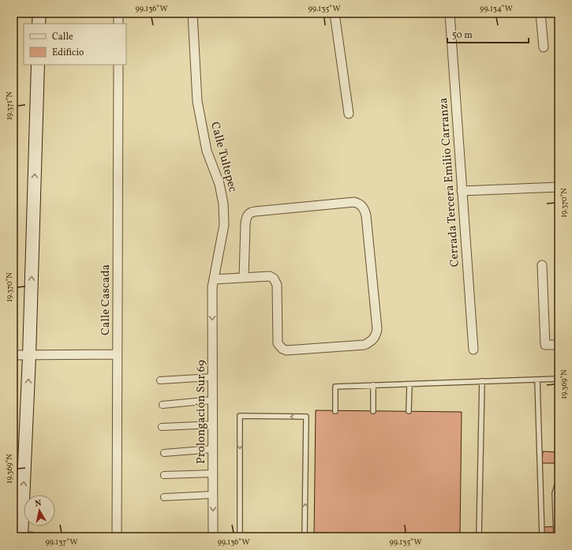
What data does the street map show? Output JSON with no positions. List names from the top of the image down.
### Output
{
  "streets": {
    "street": [
      "Calle Tultepec",
      "Cerrada Tercera Emilio Carranza",
      "Calle Cascada",
      "Prolongación Sur 69"
    ]
  },
  "crossings": [
    ["Calle Tultepec", "Prolongación Sur 69"]
  ],
  "one_way": ["Prolongación Sur 69"],
  "legend": ["Calle", "Edificio"],
  "scale_bar": "50 m",
  "north": "top",
  "coordinates": [
    "99.136°W",
    "99.135°W",
    "99.134°W",
    "19.371°N",
    "19.370°N",
    "19.369°N",
    "99.137°W"
  ]
}
